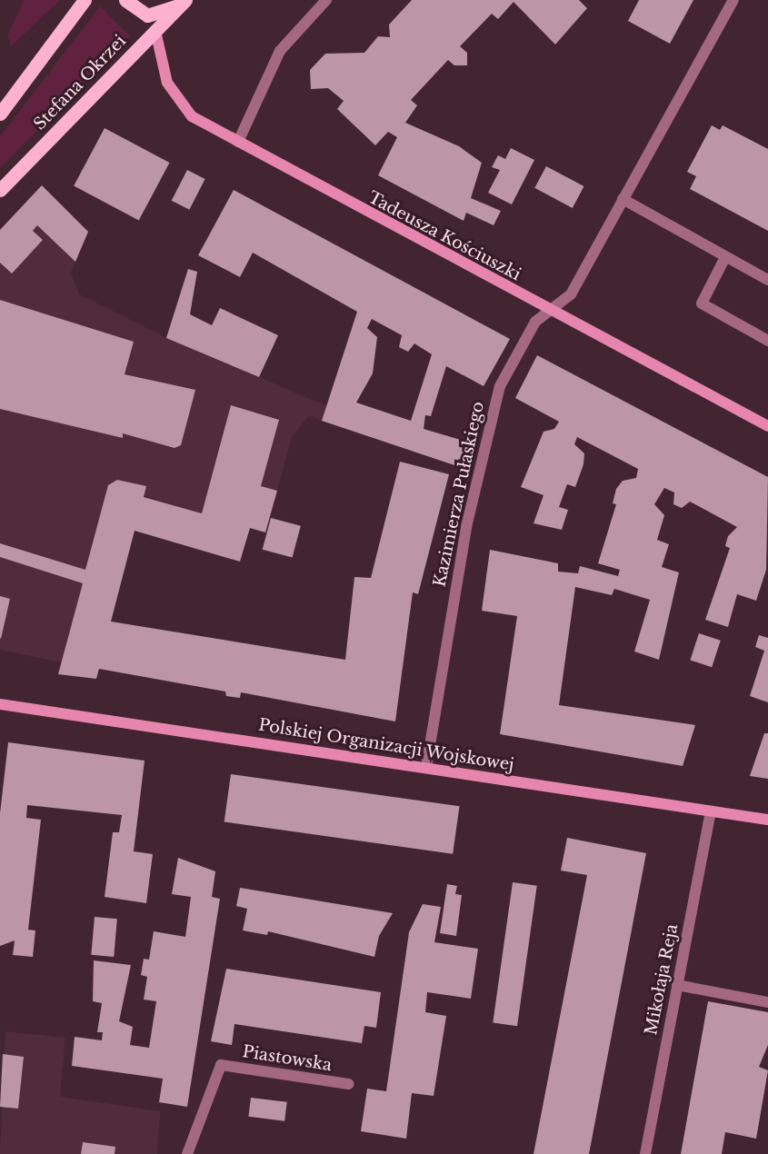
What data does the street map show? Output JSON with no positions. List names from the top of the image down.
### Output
{
  "streets": {
    "main road": ["Stefana Okrzei"],
    "street": [
      "Tadeusza Kościuszki",
      "Kazimierza Pułaskiego",
      "Polskiej Organizacji Wojskowej",
      "Mikołaja Reja",
      "Piastowska"
    ]
  },
  "crossings": [
    ["Stefana Okrzei", "Tadeusza Kościuszki"],
    ["Tadeusza Kościuszki", "Kazimierza Pułaskiego"],
    ["Kazimierza Pułaskiego", "Polskiej Organizacji Wojskowej"],
    ["Polskiej Organizacji Wojskowej", "Mikołaja Reja"]
  ]
}
